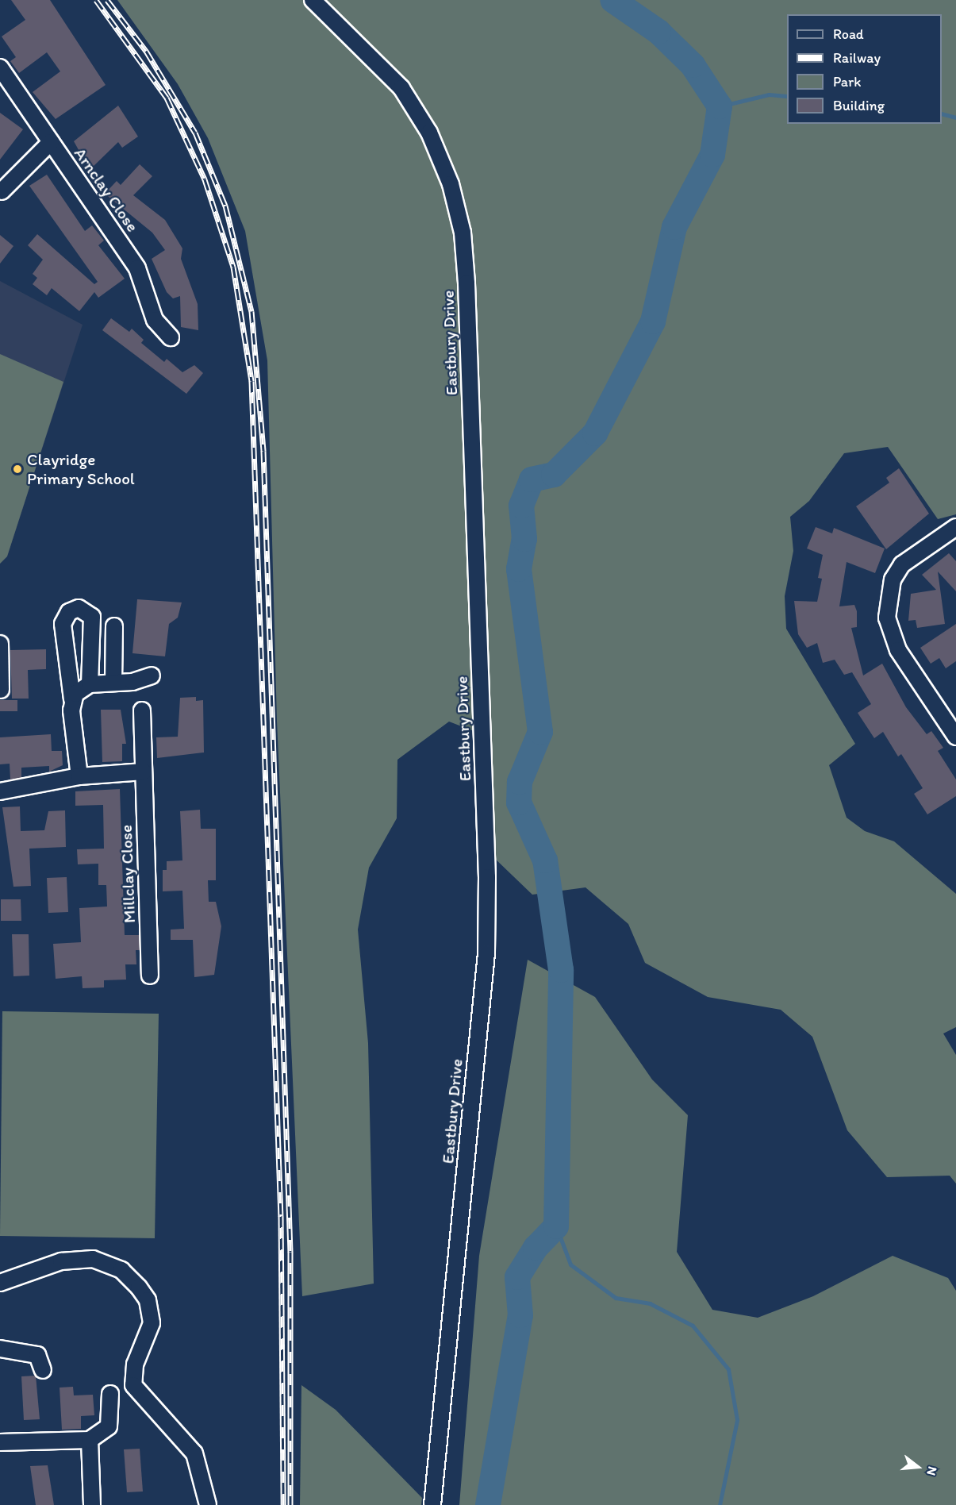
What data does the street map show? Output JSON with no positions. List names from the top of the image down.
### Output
{
  "streets": {
    "street": ["Arnclay Close", "Eastbury Drive", "Millclay Close"]
  },
  "places": ["Clayridge Primary School"],
  "legend": [
    "Road",
    "Railway",
    "Park",
    "Building"
  ],
  "north": "right"
}
